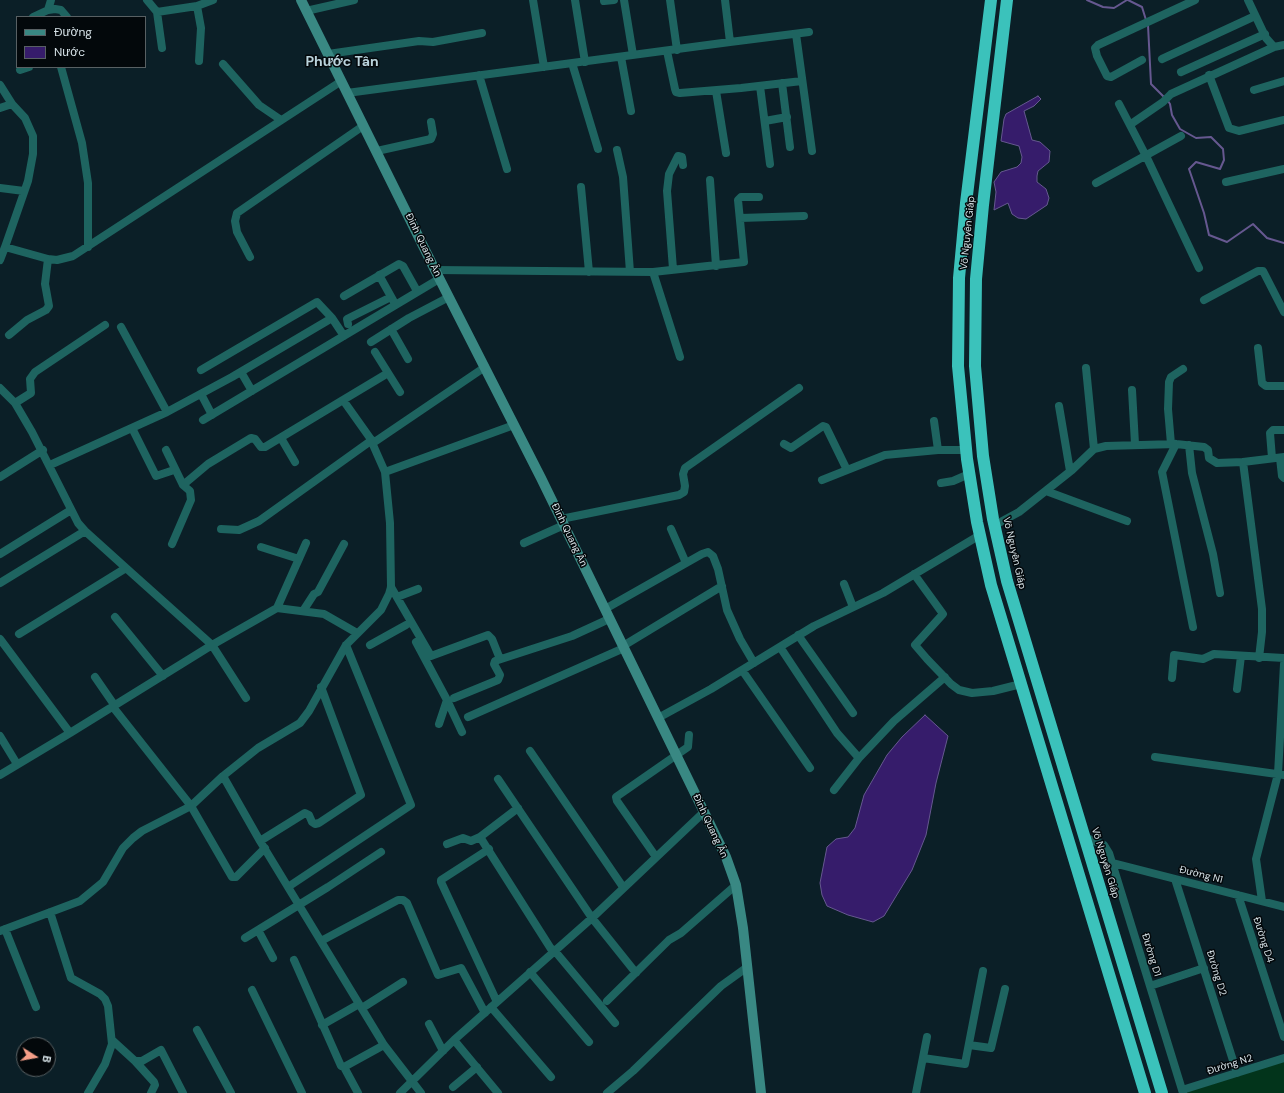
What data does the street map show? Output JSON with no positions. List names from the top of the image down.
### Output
{
  "streets": {
    "highway": ["Võ Nguyên Giáp"],
    "street": [
      "Đinh Quang Ân",
      "Đường N1",
      "Đường D4",
      "Đường D1",
      "Đường D2",
      "Đường N2"
    ]
  },
  "crossings": [
    ["Võ Nguyên Giáp", "Đường D1"],
    ["Đường N1", "Đường D4"],
    ["Đường N1", "Đường D1"],
    ["Đường N1", "Đường D2"],
    ["Đường D1", "Đường N2"],
    ["Đường D2", "Đường N2"]
  ],
  "districts": ["Phước Tân"],
  "legend": ["Đường", "Nước"],
  "north": "right"
}
